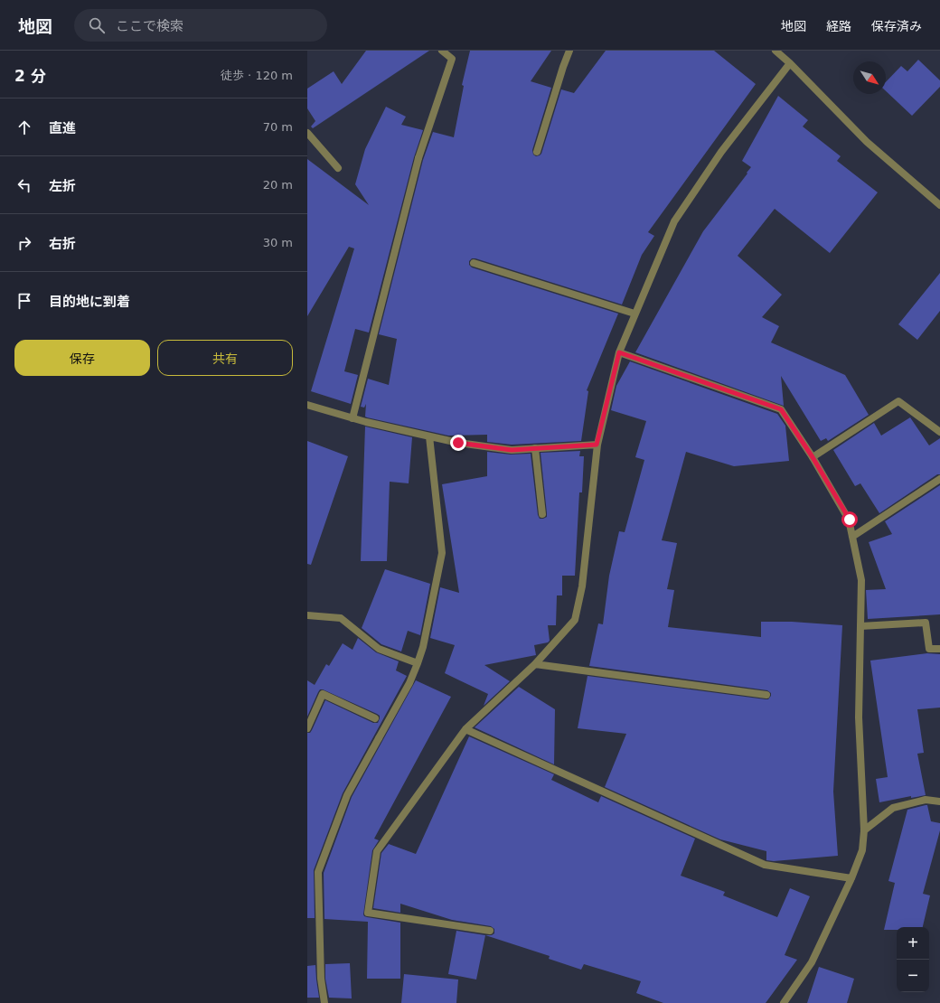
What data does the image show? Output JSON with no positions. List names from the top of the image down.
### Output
{
  "north": "bottom right",
  "page": {
    "header": "地図",
    "search": "ここで検索",
    "nav": ["地図", "経路", "保存済み"],
    "heading": ["2 分", "徒歩 · 120 m"],
    "list": [
      ["直進", "70 m"],
      ["左折", "20 m"],
      ["右折", "30 m"],
      "目的地に到着"
    ],
    "buttons": ["保存", "共有"],
    "map_buttons": ["+", "−"]
  }
}
